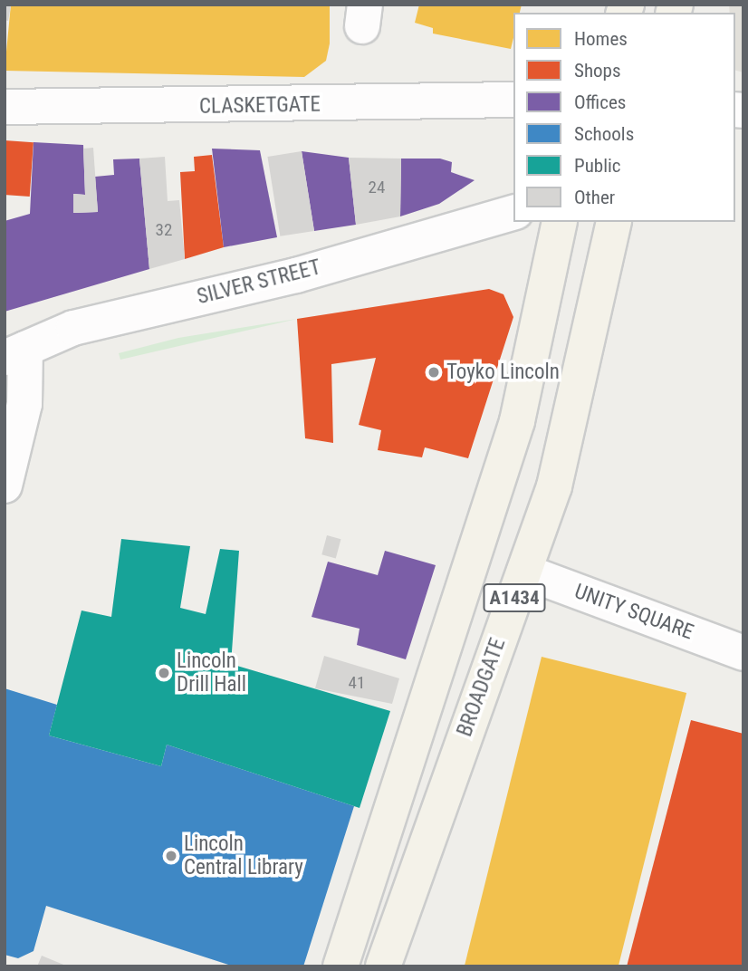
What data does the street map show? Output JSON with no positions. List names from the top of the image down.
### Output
{
  "streets": {
    "main road": [
      "CLASKETGATE",
      "SILVER STREET",
      "A1434",
      "UNITY SQUARE",
      "BROADGATE"
    ]
  },
  "crossings": [
    ["UNITY SQUARE", "BROADGATE"]
  ],
  "places": ["Toyko Lincoln", "Lincoln Drill Hall", "Lincoln Central Library"],
  "house_numbers": ["24", "32", "41"],
  "legend": [
    "Homes",
    "Shops",
    "Offices",
    "Schools",
    "Public",
    "Other"
  ]
}
